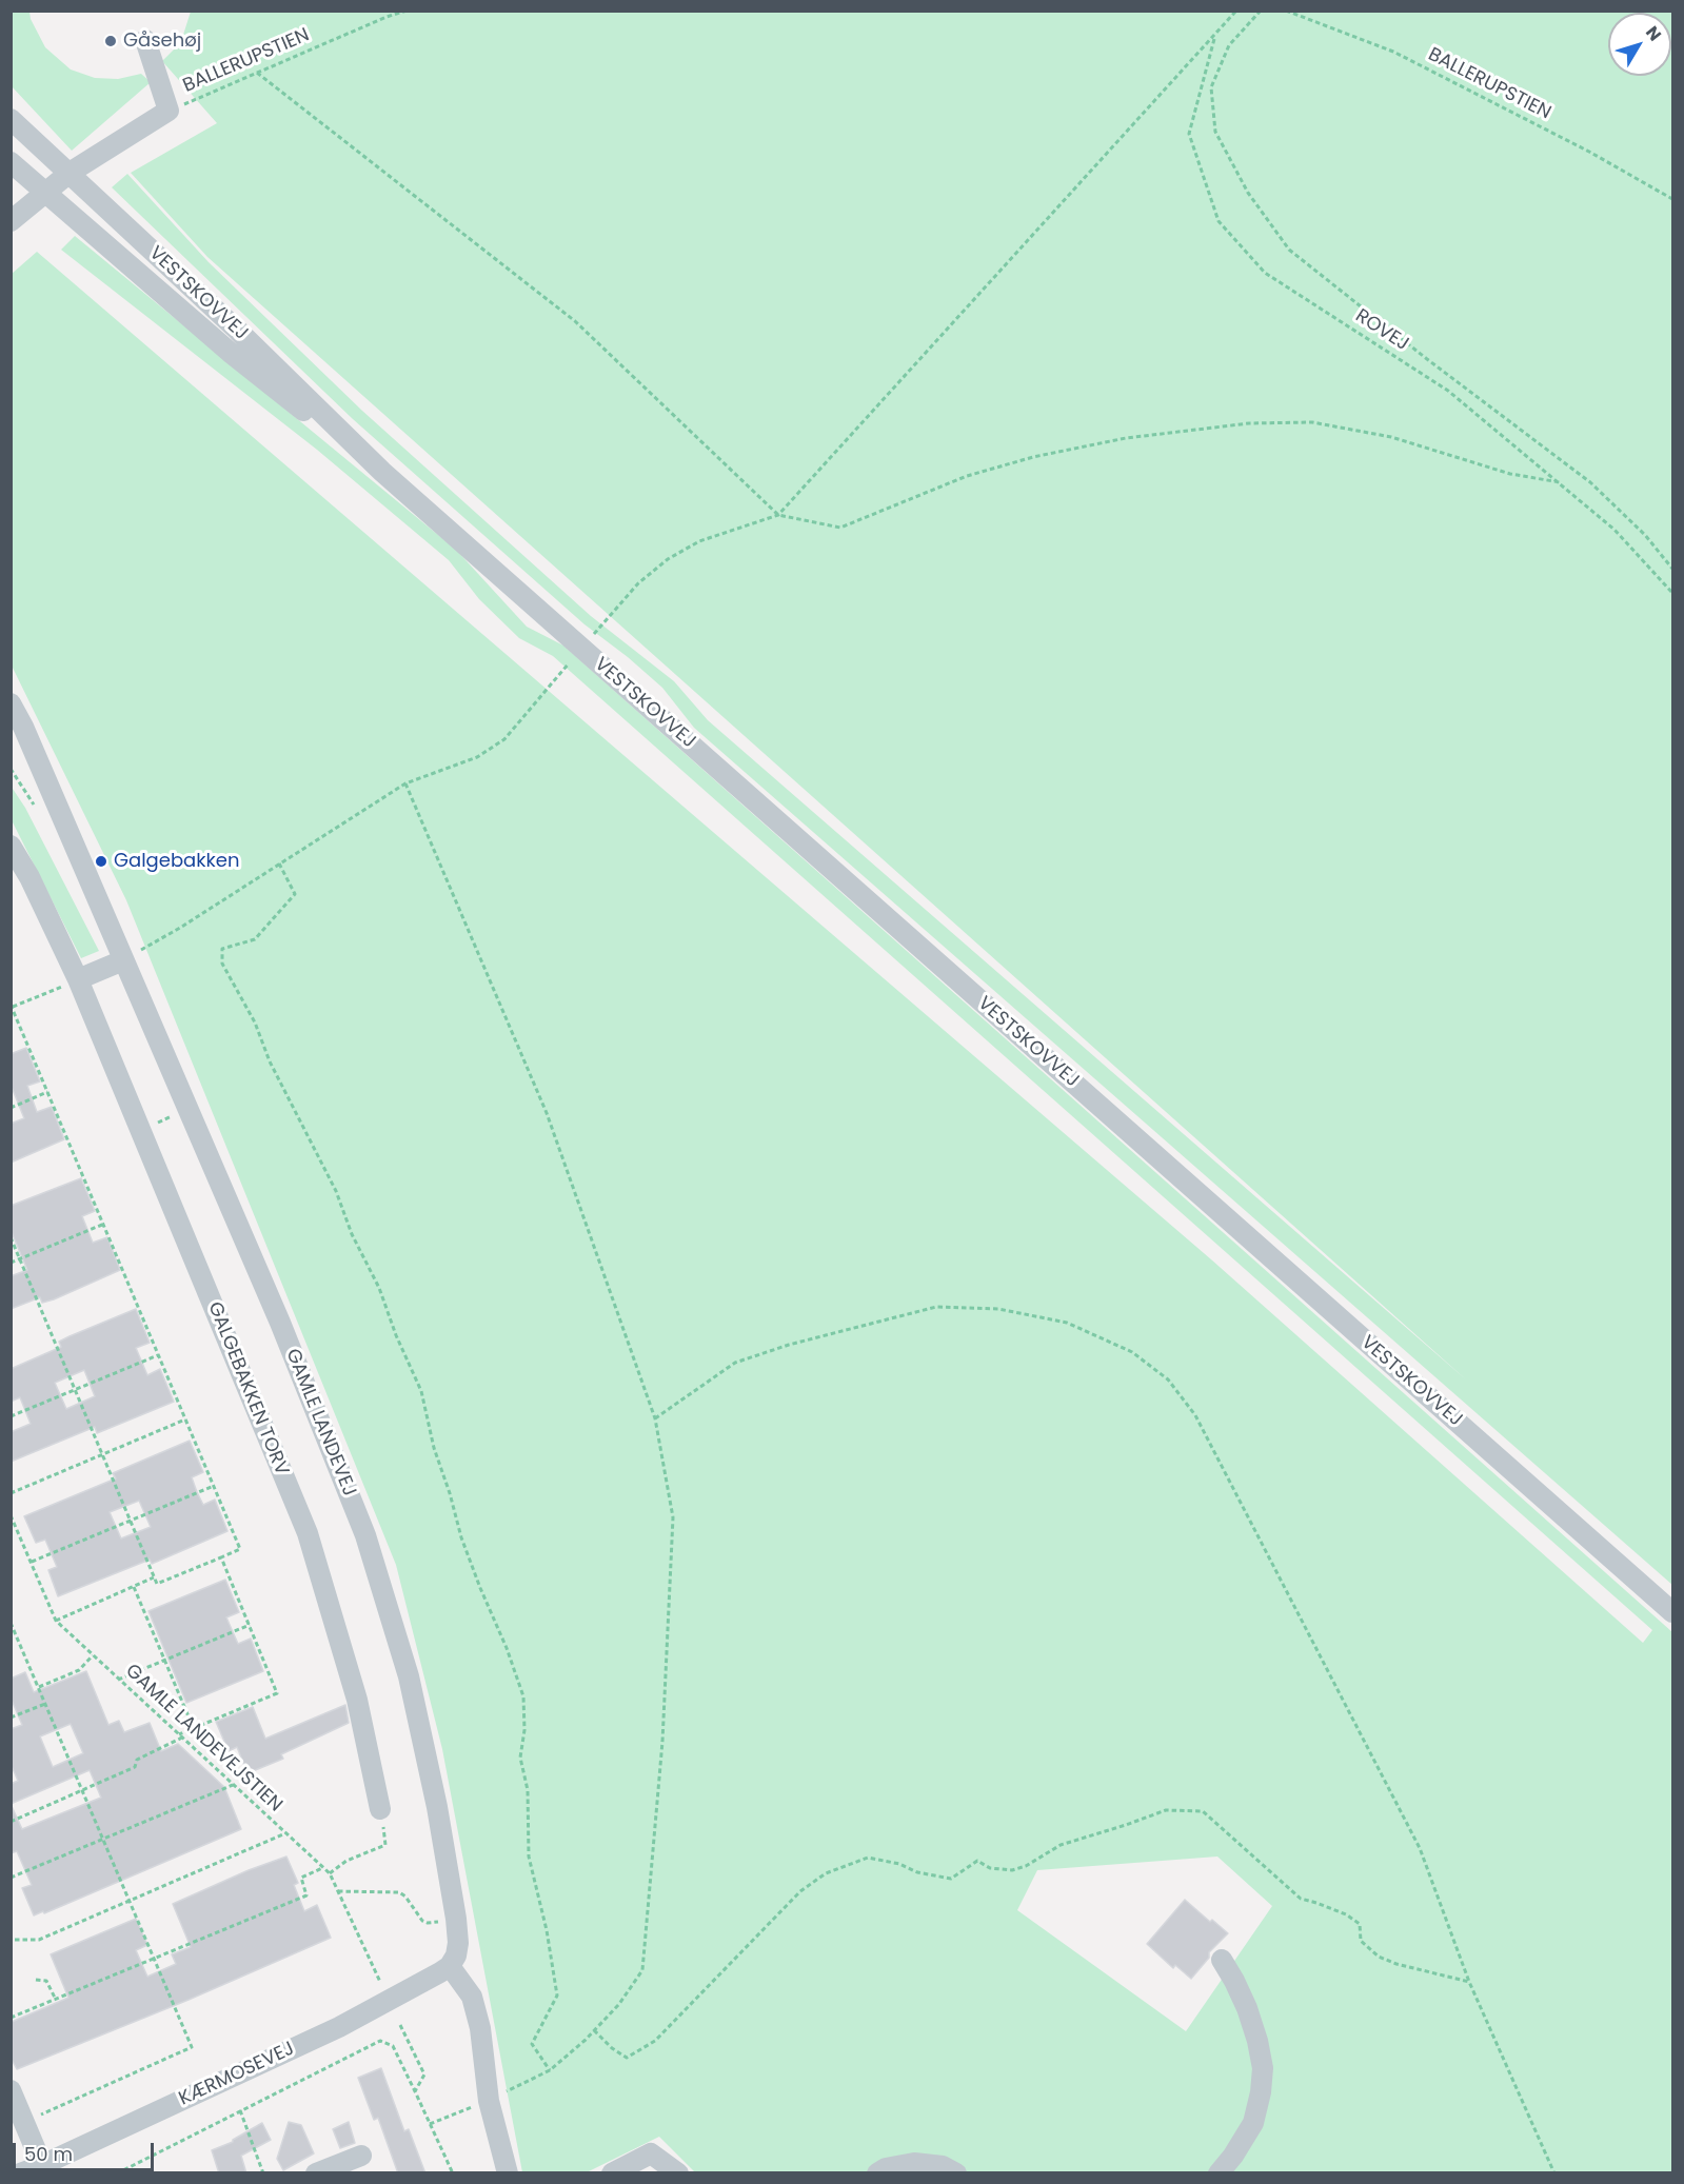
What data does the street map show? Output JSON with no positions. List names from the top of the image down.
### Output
{
  "streets": {
    "street": [
      "VESTSKOVVEJ",
      "GALGEBAKKEN TORV",
      "GAMLE LANDEVEJ",
      "KÆRMOSEVEJ"
    ],
    "path": ["BALLERUPSTIEN", "ROVEJ", "GAMLE LANDEVEJSTIEN"]
  },
  "crossings": [
    ["GAMLE LANDEVEJ", "KÆRMOSEVEJ"]
  ],
  "places": ["Gåsehøj", "Galgebakken"],
  "scale_bar": "50 m",
  "north": "top right"
}
